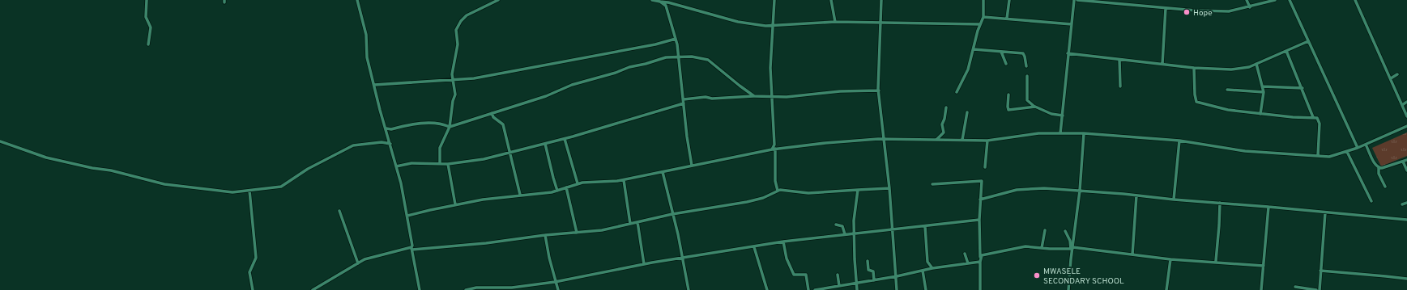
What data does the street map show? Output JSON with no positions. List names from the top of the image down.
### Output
{
  "places": ["Hope", "MWASELE SECONDARY SCHOOL"]
}
